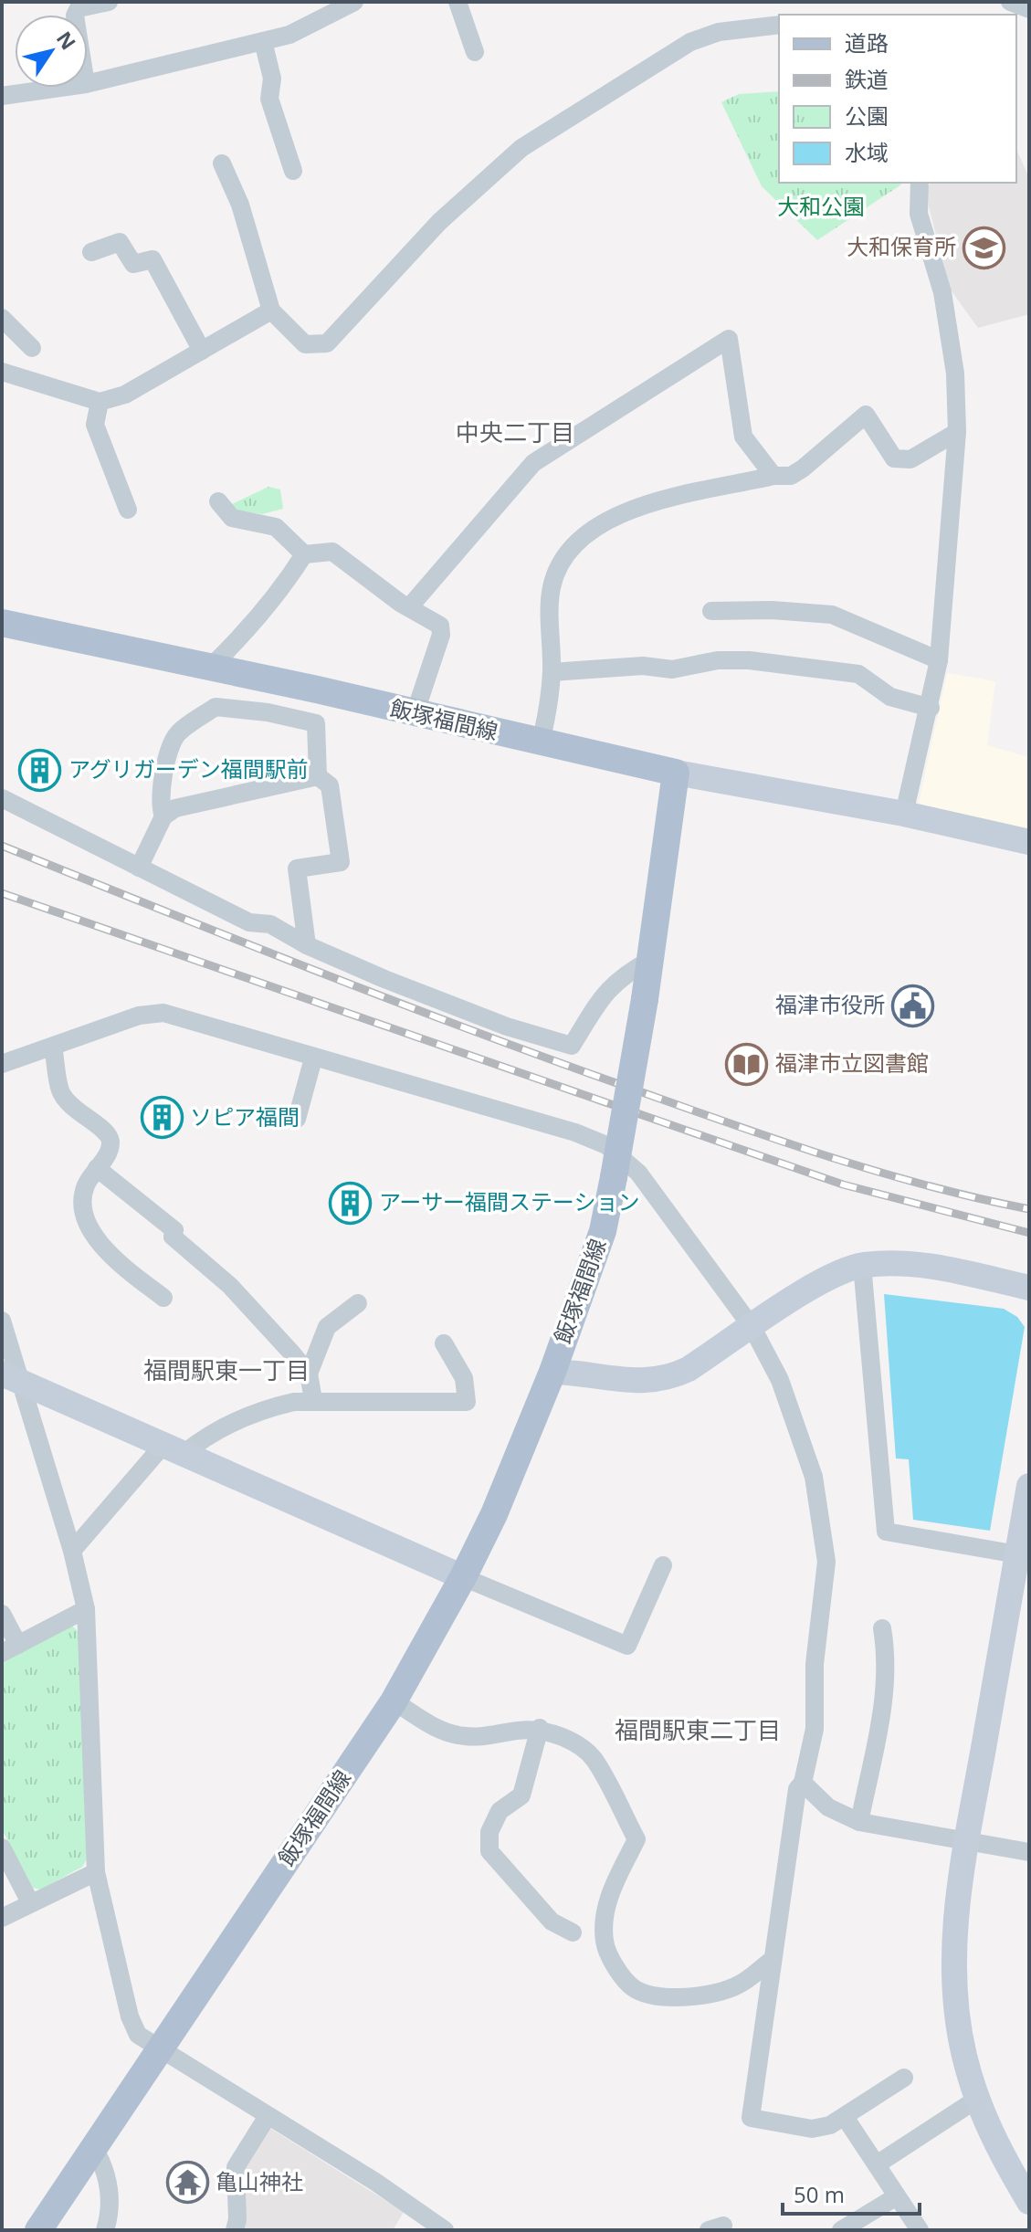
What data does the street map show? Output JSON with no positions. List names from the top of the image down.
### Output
{
  "streets": {
    "main road": ["飯塚福間線"]
  },
  "districts": ["中央二丁目", "福間駅東一丁目", "福間駅東二丁目"],
  "parks": ["大和公園"],
  "places": {
    "school or university": ["大和保育所"],
    "building": ["アグリガーデン福間駅前", "ソピア福間", "アーサー福間ステーション"],
    "public building": ["福津市役所"],
    "library": ["福津市立図書館"],
    "temple": ["亀山神社"]
  },
  "legend": [
    "道路",
    "鉄道",
    "公園",
    "水域"
  ],
  "scale_bar": "50 m",
  "north": "top right"
}
